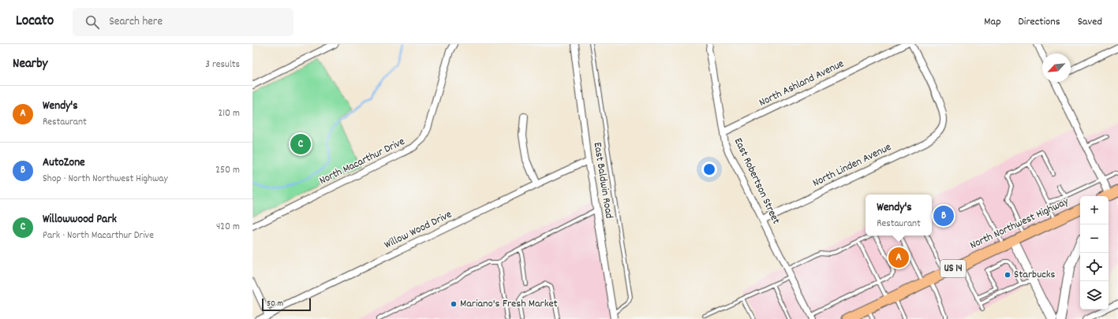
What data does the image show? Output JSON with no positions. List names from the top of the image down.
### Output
{
  "streets": {
    "main road": ["North Northwest Highway", "US 14"],
    "street": [
      "North Ashland Avenue",
      "North Macarthur Drive",
      "North Linden Avenue",
      "East Baldwin Road",
      "East Robertson Street",
      "Willow Wood Drive"
    ]
  },
  "crossings": [
    ["North Ashland Avenue", "East Robertson Street"],
    ["North Linden Avenue", "East Robertson Street"],
    ["East Baldwin Road", "Willow Wood Drive"]
  ],
  "places": ["Starbucks", "Mariano's Fresh Market"],
  "scale_bar": "50 m",
  "north": "bottom left",
  "page": {
    "header": "Locato",
    "search": "Search here",
    "nav": ["Map", "Directions", "Saved"],
    "heading": ["Nearby", "3 results"],
    "list": [
      {
        "mark": "A",
        "name": "Wendy's",
        "note": "Restaurant",
        "value": "210 m"
      },
      {
        "mark": "B",
        "name": "AutoZone",
        "note": "Shop · North Northwest Highway",
        "value": "250 m"
      },
      {
        "mark": "C",
        "name": "Willowwood Park",
        "note": "Park · North Macarthur Drive",
        "value": "420 m"
      }
    ],
    "pins": ["C", "B", "A"],
    "popup": ["Wendy's", "Restaurant"],
    "map_buttons": ["+", "−"],
    "scale": "50 m"
  }
}
